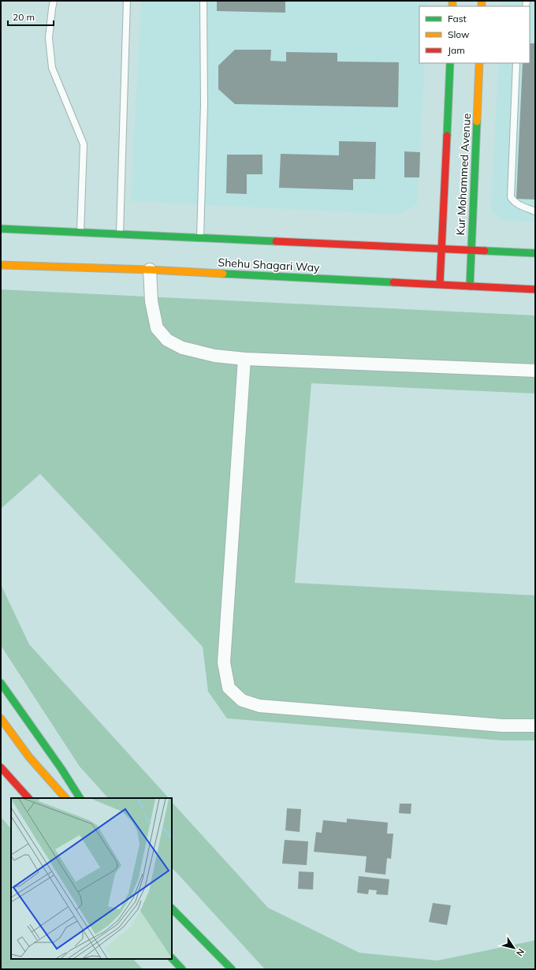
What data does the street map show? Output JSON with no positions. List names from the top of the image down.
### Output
{
  "streets": {
    "main road": ["Kur Mohammed Avenue", "Shehu Shagari Way"]
  },
  "crossings": [
    ["Kur Mohammed Avenue", "Shehu Shagari Way"]
  ],
  "legend": ["Fast", "Slow", "Jam"],
  "scale_bar": "20 m",
  "north": "bottom right"
}
